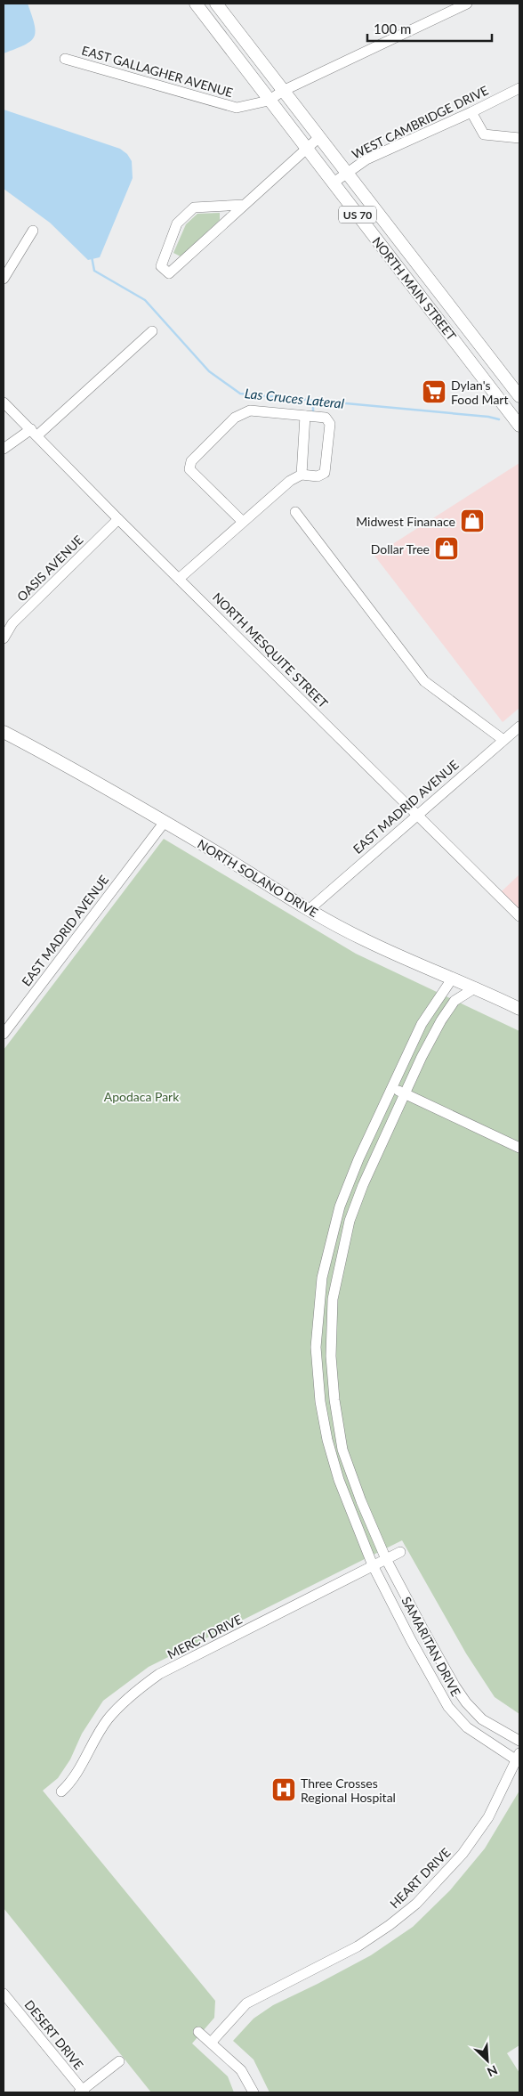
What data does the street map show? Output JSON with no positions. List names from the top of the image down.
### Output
{
  "streets": {
    "main road": ["US 70", "NORTH MAIN STREET", "NORTH SOLANO DRIVE"],
    "street": [
      "EAST GALLAGHER AVENUE",
      "WEST CAMBRIDGE DRIVE",
      "OASIS AVENUE",
      "NORTH MESQUITE STREET",
      "EAST MADRID AVENUE",
      "MERCY DRIVE",
      "SAMARITAN DRIVE",
      "HEART DRIVE",
      "DESERT DRIVE"
    ]
  },
  "crossings": [
    ["EAST GALLAGHER AVENUE", "NORTH MAIN STREET"],
    ["WEST CAMBRIDGE DRIVE", "NORTH MAIN STREET"],
    ["OASIS AVENUE", "NORTH MESQUITE STREET"],
    ["NORTH MESQUITE STREET", "EAST MADRID AVENUE"],
    ["EAST MADRID AVENUE", "NORTH SOLANO DRIVE"],
    ["NORTH SOLANO DRIVE", "SAMARITAN DRIVE"],
    ["MERCY DRIVE", "SAMARITAN DRIVE"],
    ["SAMARITAN DRIVE", "HEART DRIVE"]
  ],
  "water": ["Las Cruces Lateral"],
  "parks": ["Apodaca Park"],
  "places": {
    "supermarket": ["Dylan's Food Mart"],
    "shop": ["Midwest Finanace", "Dollar Tree"],
    "hospital": ["Three Crosses Regional Hospital"]
  },
  "scale_bar": "100 m",
  "north": "bottom right"
}
